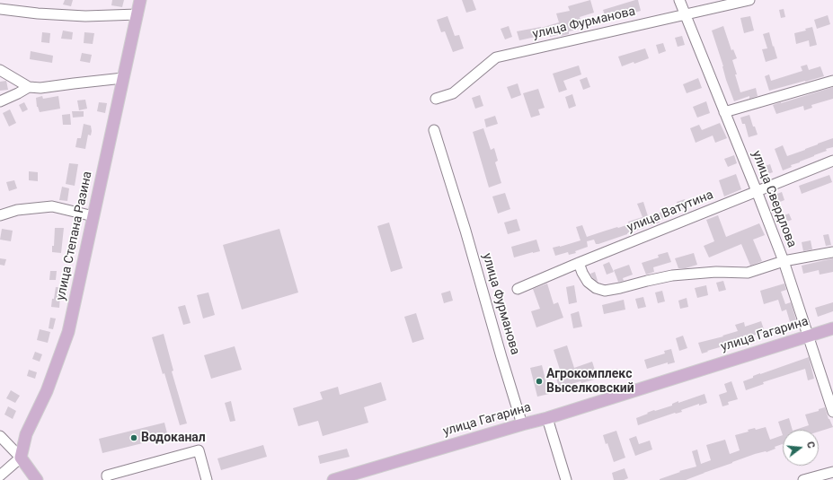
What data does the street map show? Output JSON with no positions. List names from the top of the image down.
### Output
{
  "streets": {
    "main road": ["улица Степана Разина", "улица Гагарина"],
    "street": ["улица Фурманова", "улица Свердлова", "улица Ватутина"]
  },
  "crossings": [
    ["улица Фурманова", "улица Свердлова"],
    ["улица Фурманова", "улица Гагарина"],
    ["улица Свердлова", "улица Ватутина"],
    ["улица Свердлова", "улица Гагарина"]
  ],
  "places": ["Агрокомплекс Выселковский", "Водоканал"],
  "north": "right"
}
